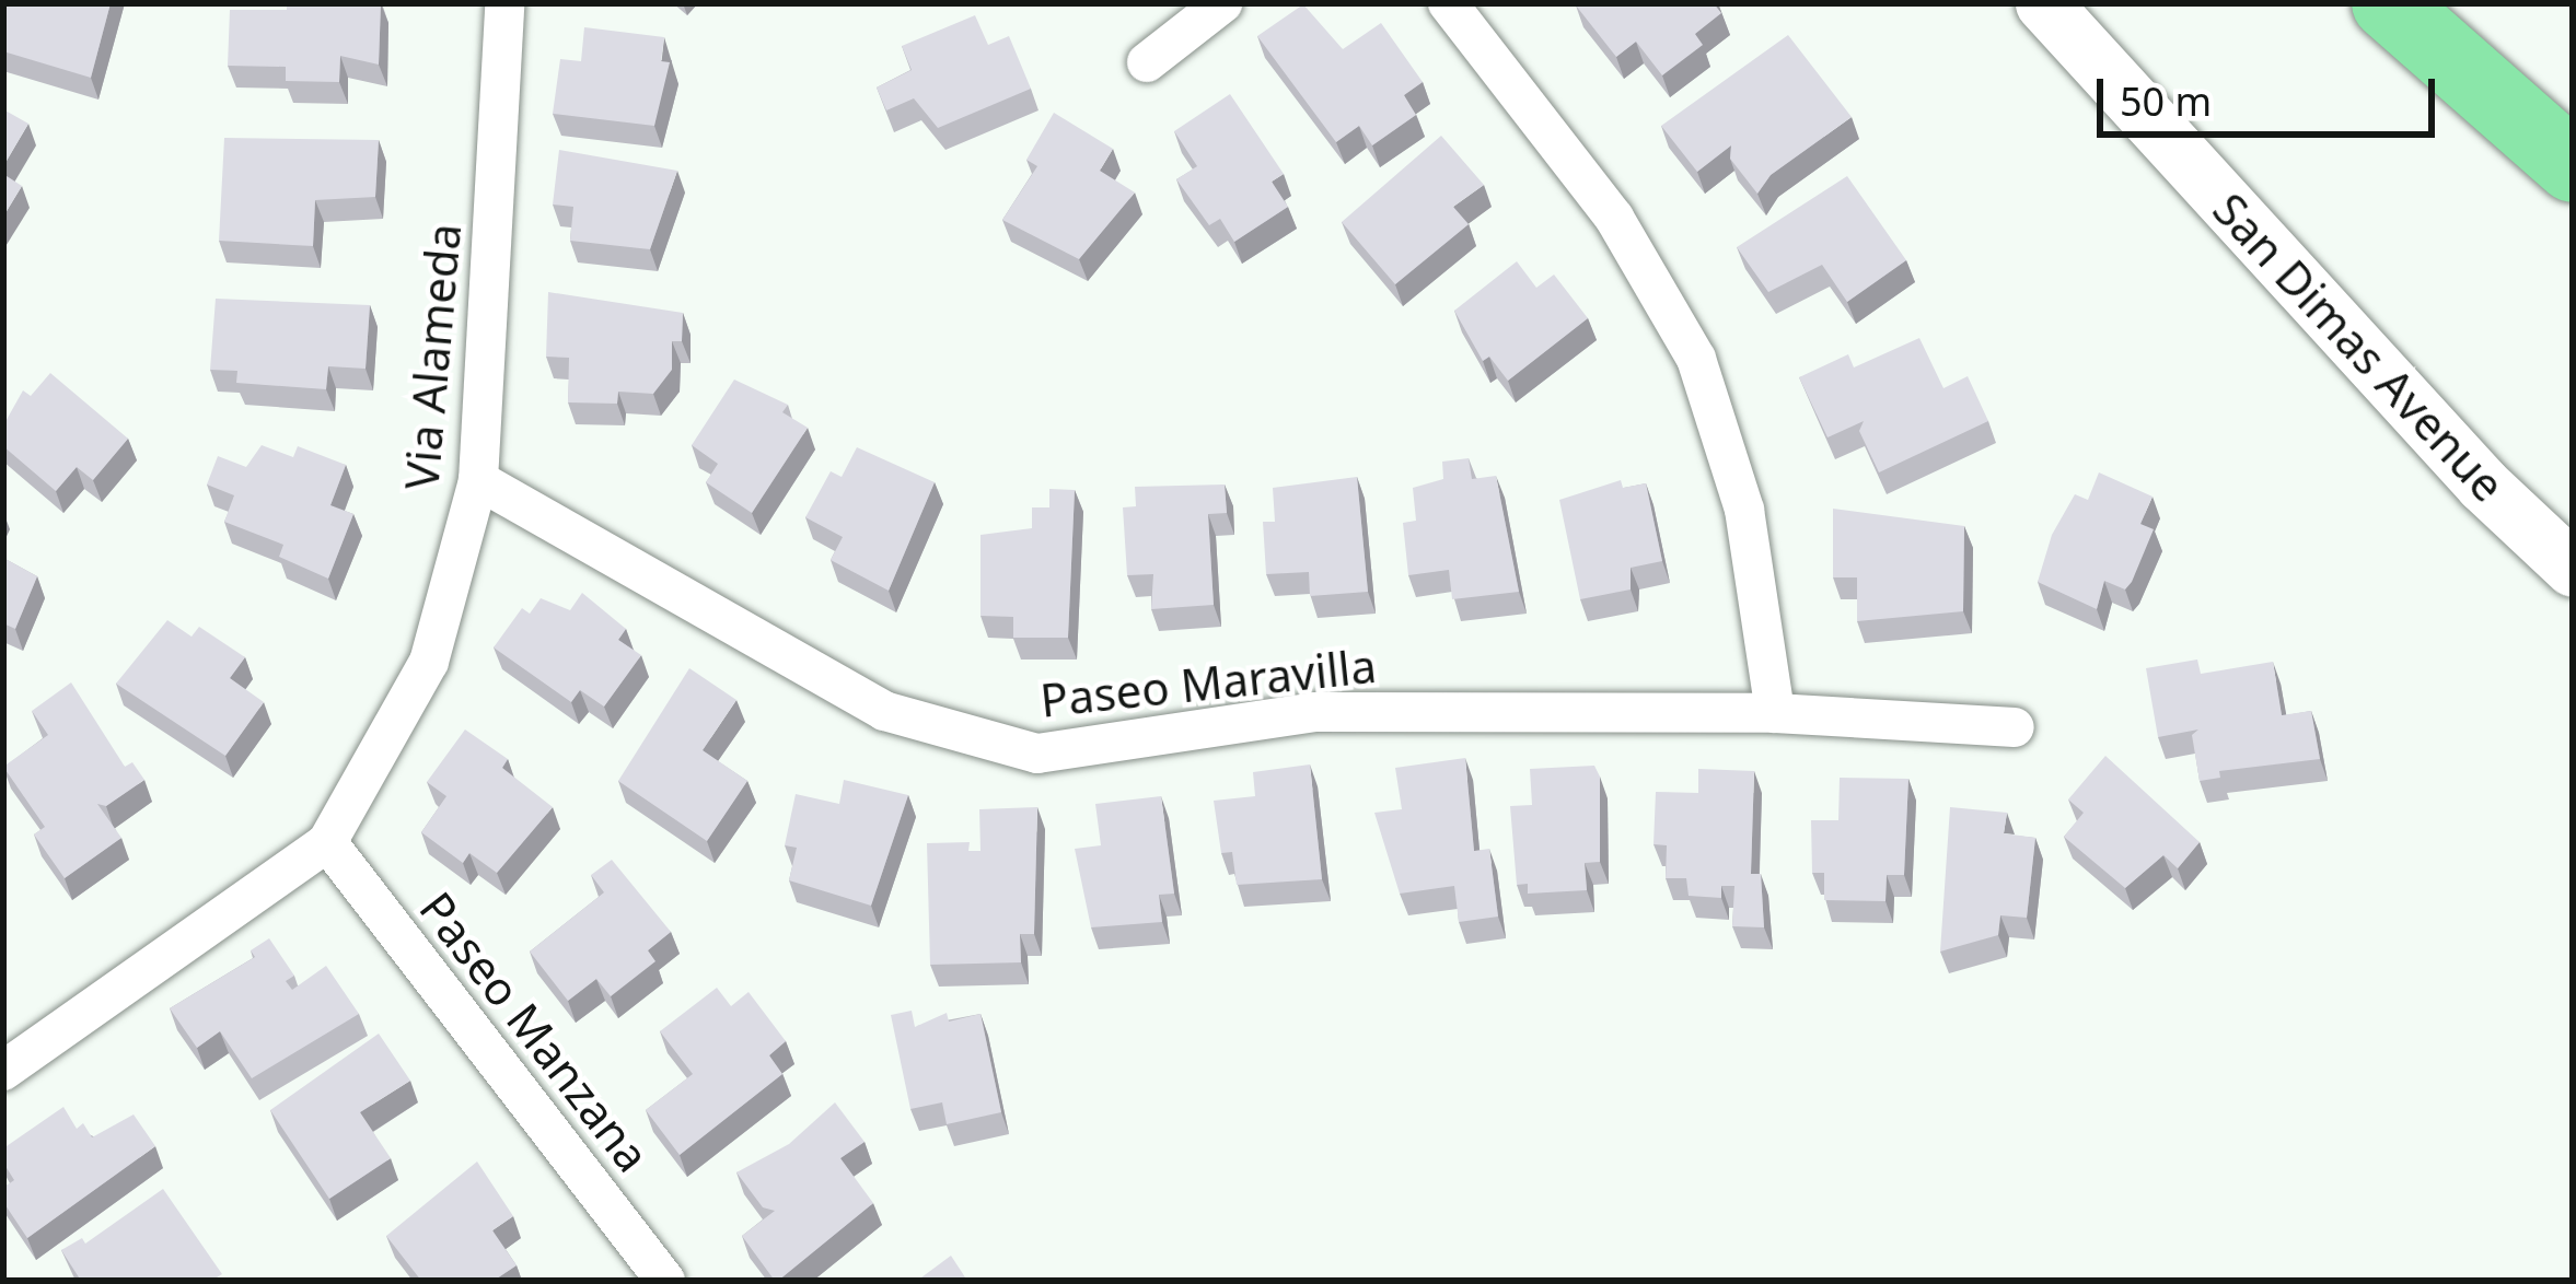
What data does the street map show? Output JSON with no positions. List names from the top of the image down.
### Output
{
  "streets": {
    "street": [
      "San Dimas Avenue",
      "Via Alameda",
      "Paseo Maravilla",
      "Paseo Manzana"
    ]
  },
  "crossings": [
    ["Via Alameda", "Paseo Maravilla"],
    ["Via Alameda", "Paseo Manzana"]
  ],
  "scale_bar": "50 m"
}
